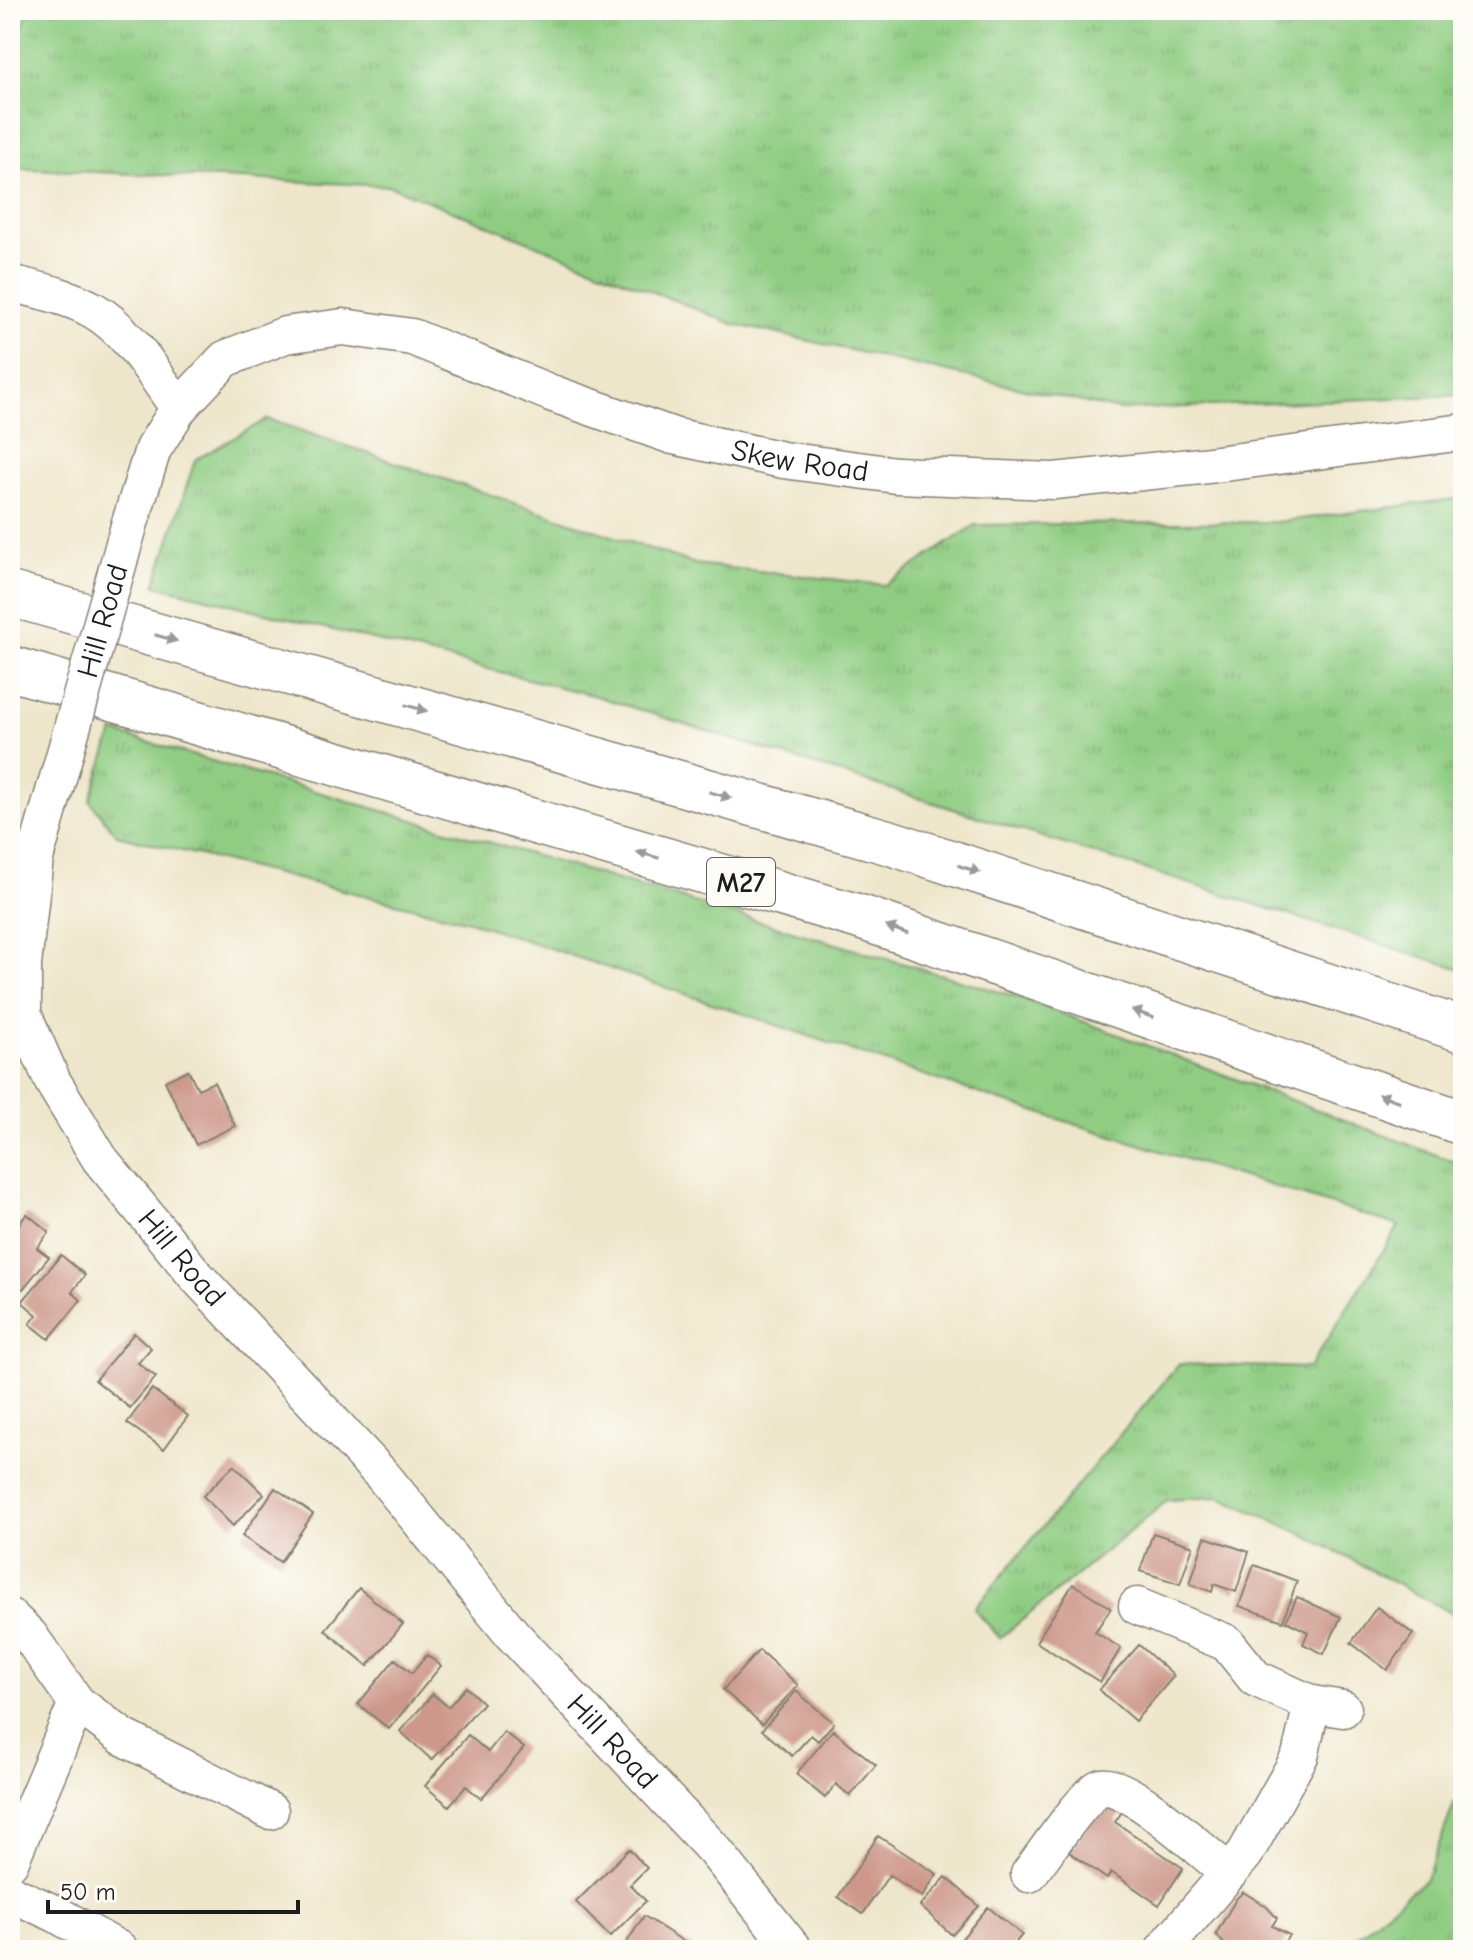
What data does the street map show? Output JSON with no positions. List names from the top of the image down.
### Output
{
  "streets": {
    "highway": ["M27"],
    "street": ["Skew Road", "Hill Road"]
  },
  "crossings": [
    ["Skew Road", "Hill Road"]
  ],
  "scale_bar": "50 m"
}
